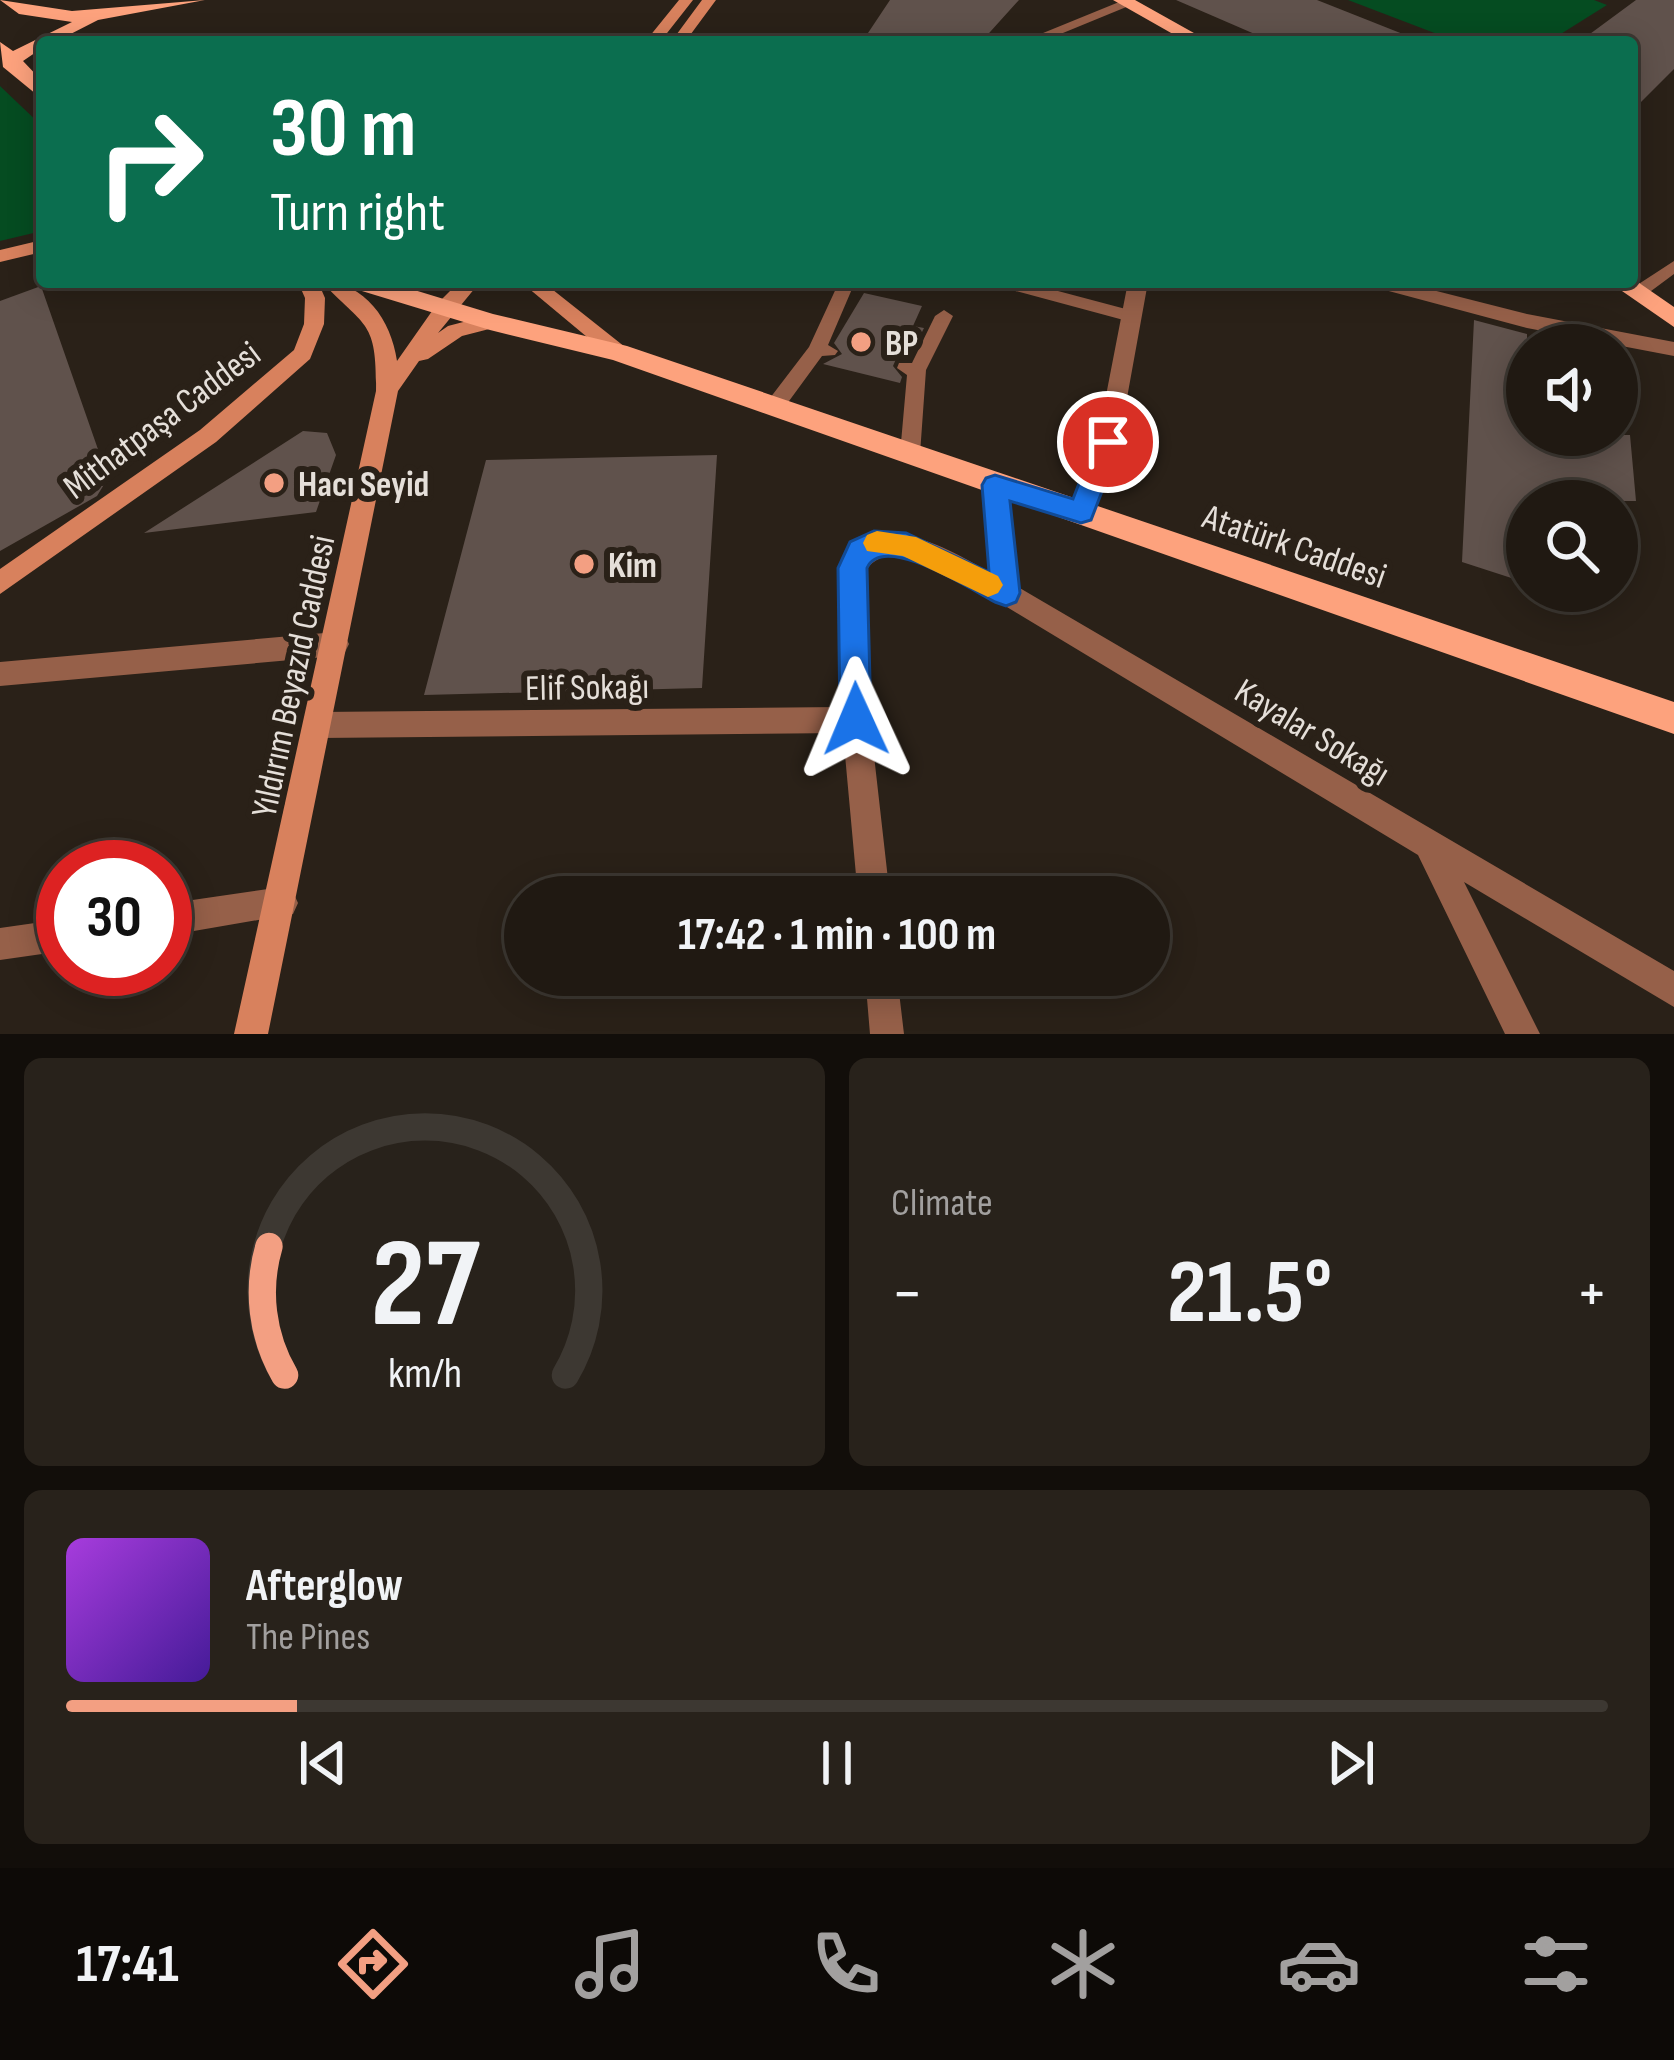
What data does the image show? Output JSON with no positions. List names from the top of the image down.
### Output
{
  "streets": {
    "main road": ["Mithatpaşa Caddesi", "Atatürk Caddesi", "Yıldırım Beyazıd Caddesi"],
    "street": ["Elif Sokağı", "Kayalar Sokağı"]
  },
  "crossings": [
    ["Yıldırım Beyazıd Caddesi", "Elif Sokağı"],
    ["Elif Sokağı", "Kayalar Sokağı"]
  ],
  "places": ["BP", "Hacı Seyid", "Kim"],
  "page": {
    "turn": ["30 m", "Turn right"],
    "limit": "30",
    "trip": "17:42 · 1 min · 100 m",
    "tile": "Climate",
    "heat": ["−", "21.5°", "+"],
    "song": ["Afterglow", "The Pines"],
    "tabs": "17:41",
    "gauge": ["27", "km/h"]
  }
}
